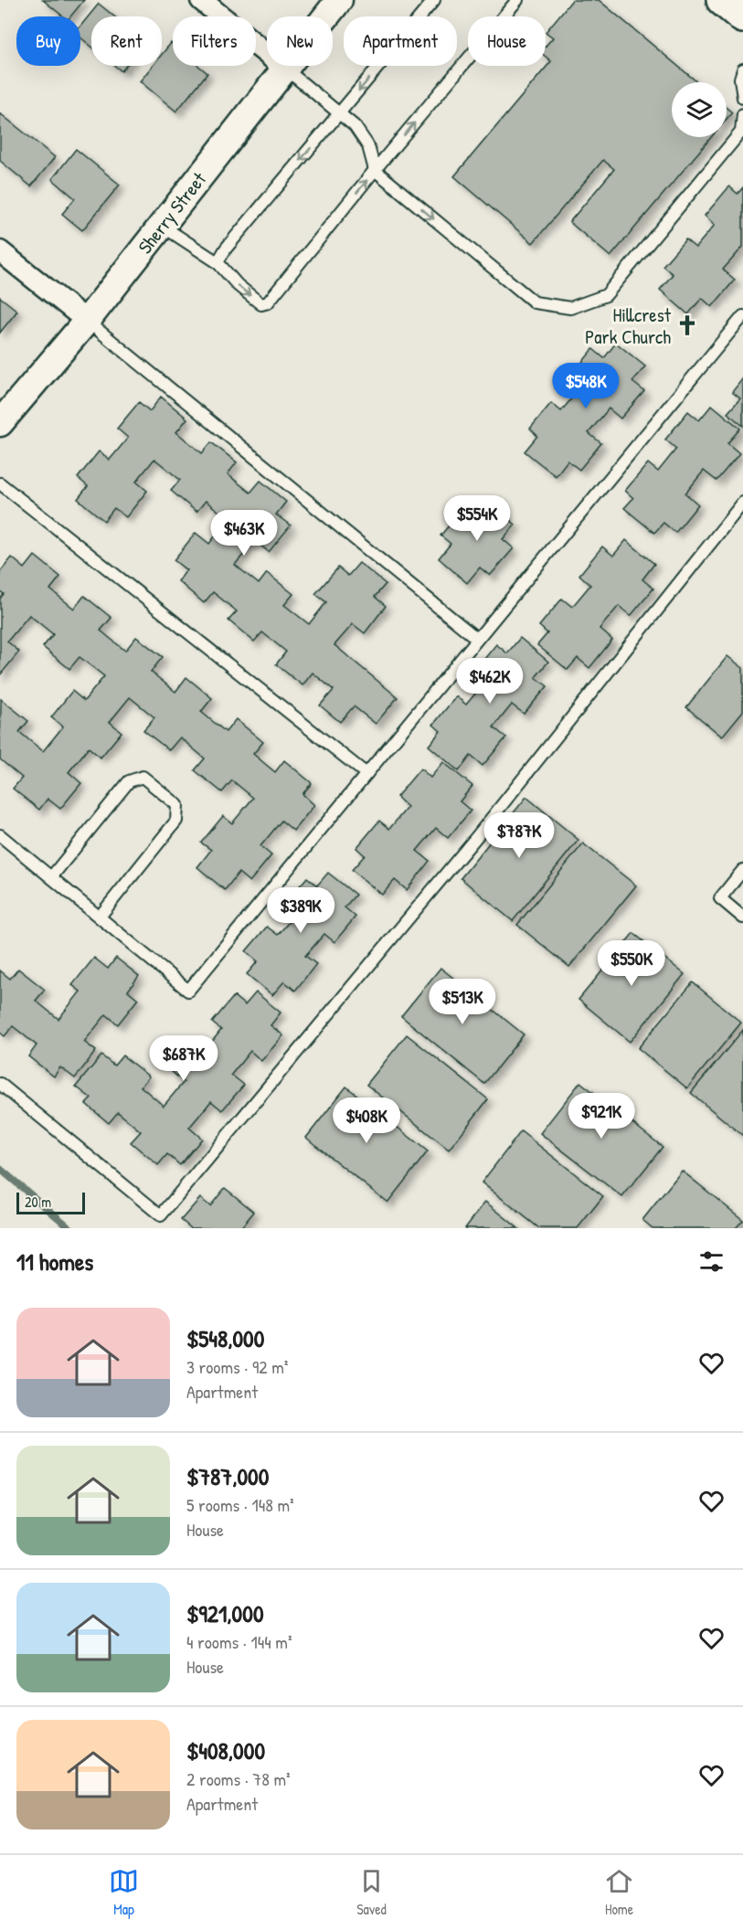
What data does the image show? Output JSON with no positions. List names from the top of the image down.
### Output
{
  "streets": {
    "street": ["Sherry Street"]
  },
  "places": {
    "church": ["Hillcrest Park Church"]
  },
  "scale_bar": "20 m",
  "page": {
    "chip": [
      "Buy",
      "Rent",
      "Filters",
      "New",
      "Apartment",
      "House"
    ],
    "price": [
      "$548K",
      "$554K",
      "$463K",
      "$462K",
      "$787K",
      "$389K",
      "$550K",
      "$513K",
      "$687K",
      "$921K",
      "$408K"
    ],
    "scale": "20 m",
    "heading": "11 homes",
    "list": [
      {
        "name": "$548,000",
        "note": "3 rooms · 92 m² · Apartment"
      },
      {
        "name": "$787,000",
        "note": "5 rooms · 148 m² · House"
      },
      {
        "name": "$921,000",
        "note": "4 rooms · 144 m² · House"
      },
      {
        "name": "$408,000",
        "note": "2 rooms · 78 m² · Apartment"
      }
    ],
    "tabs": ["Map", "Saved", "Home"]
  }
}
